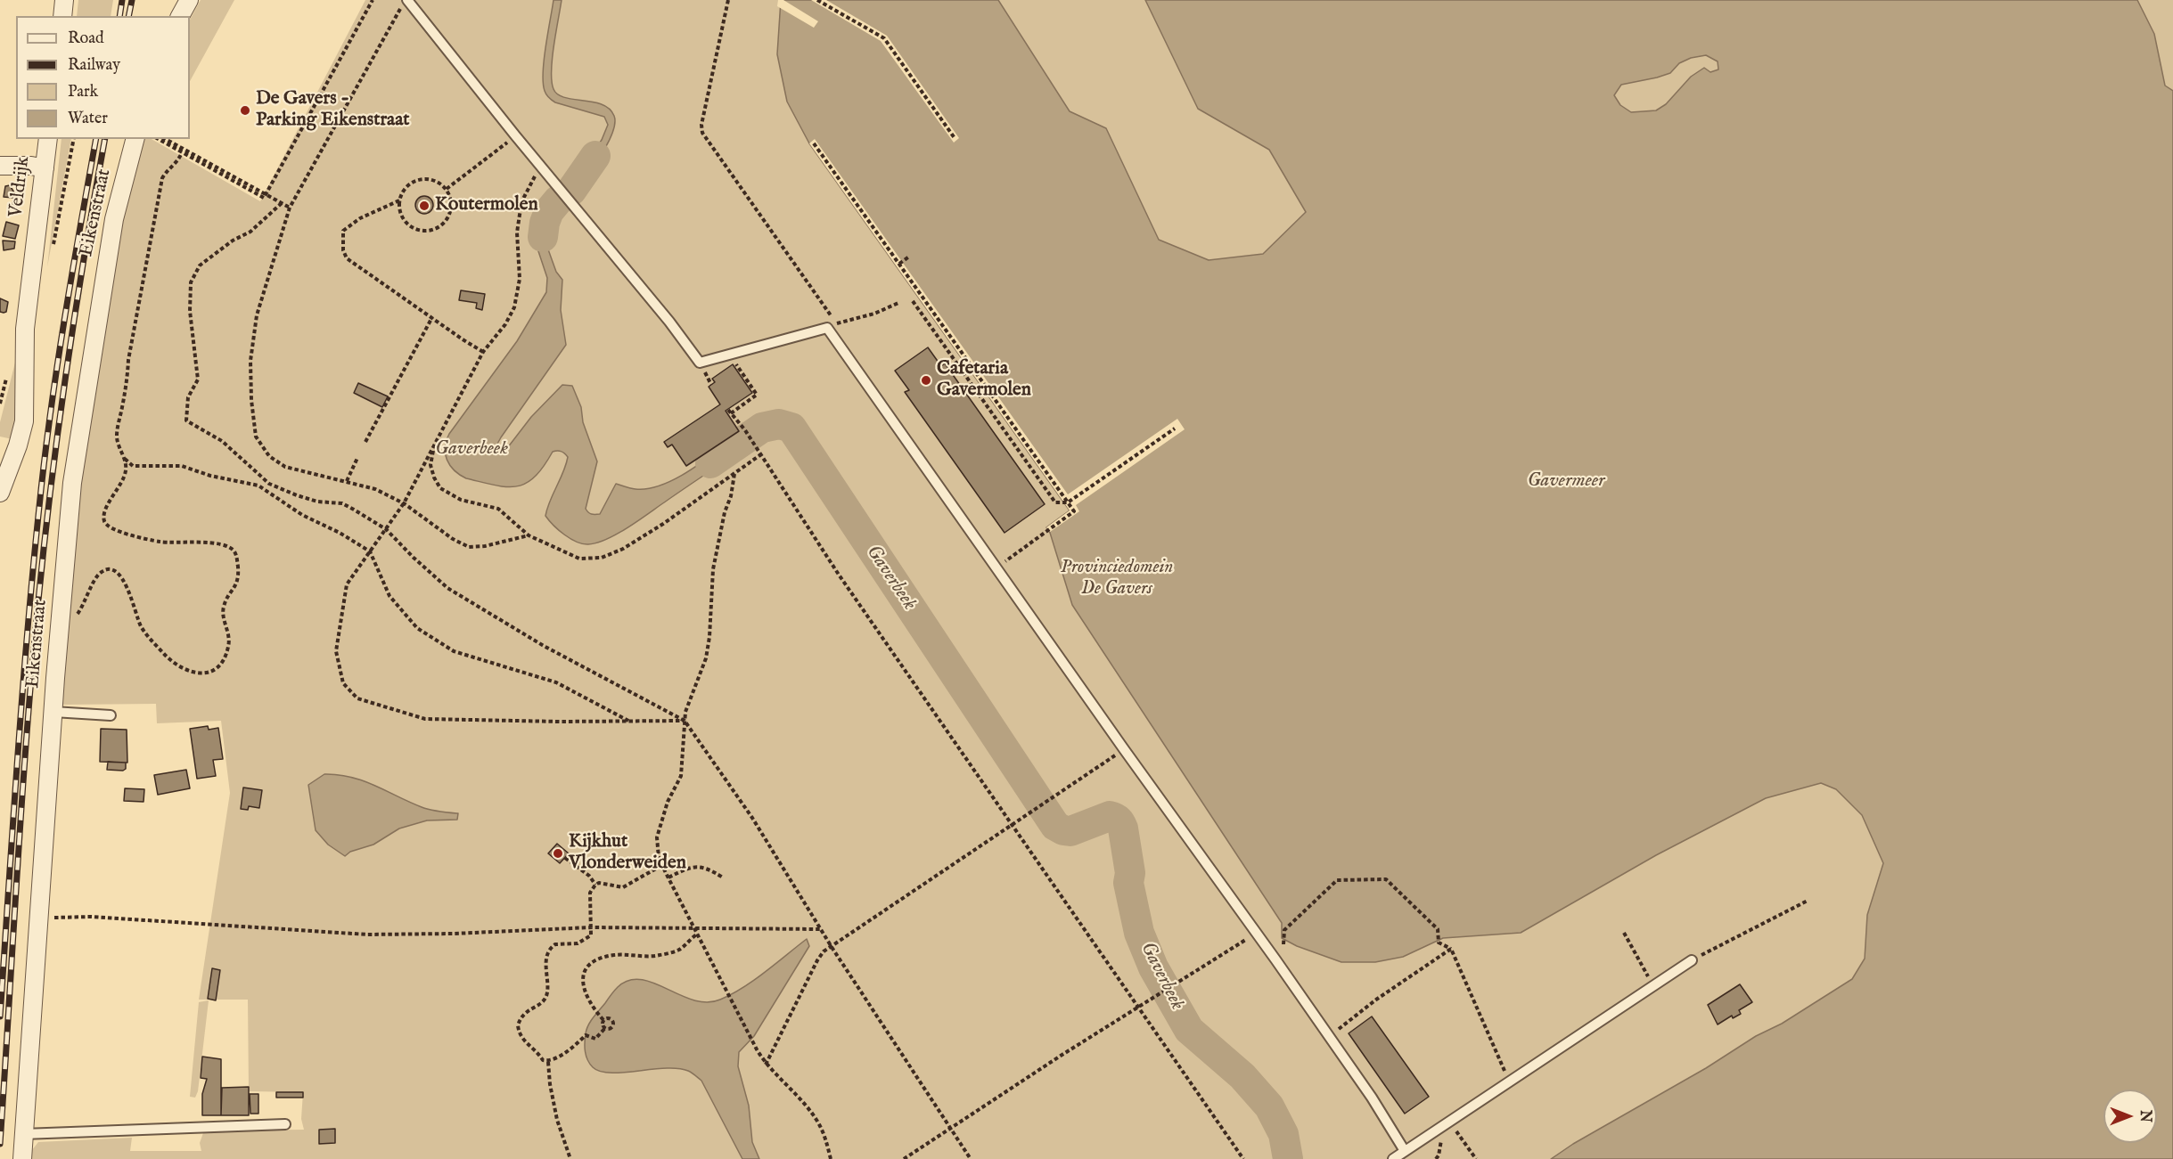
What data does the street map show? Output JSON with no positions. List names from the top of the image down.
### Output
{
  "streets": {
    "street": ["Veldrijk", "Eikenstraat"]
  },
  "water": ["Gaverbeek", "Gavermeer"],
  "parks": ["Provinciedomein De Gavers"],
  "places": [
    "De Gavers - Parking Eikenstraat",
    "Koutermolen",
    "Cafetaria Gavermolen",
    "Kijkhut Vlonderweiden"
  ],
  "legend": [
    "Road",
    "Railway",
    "Park",
    "Water"
  ],
  "north": "right"
}
